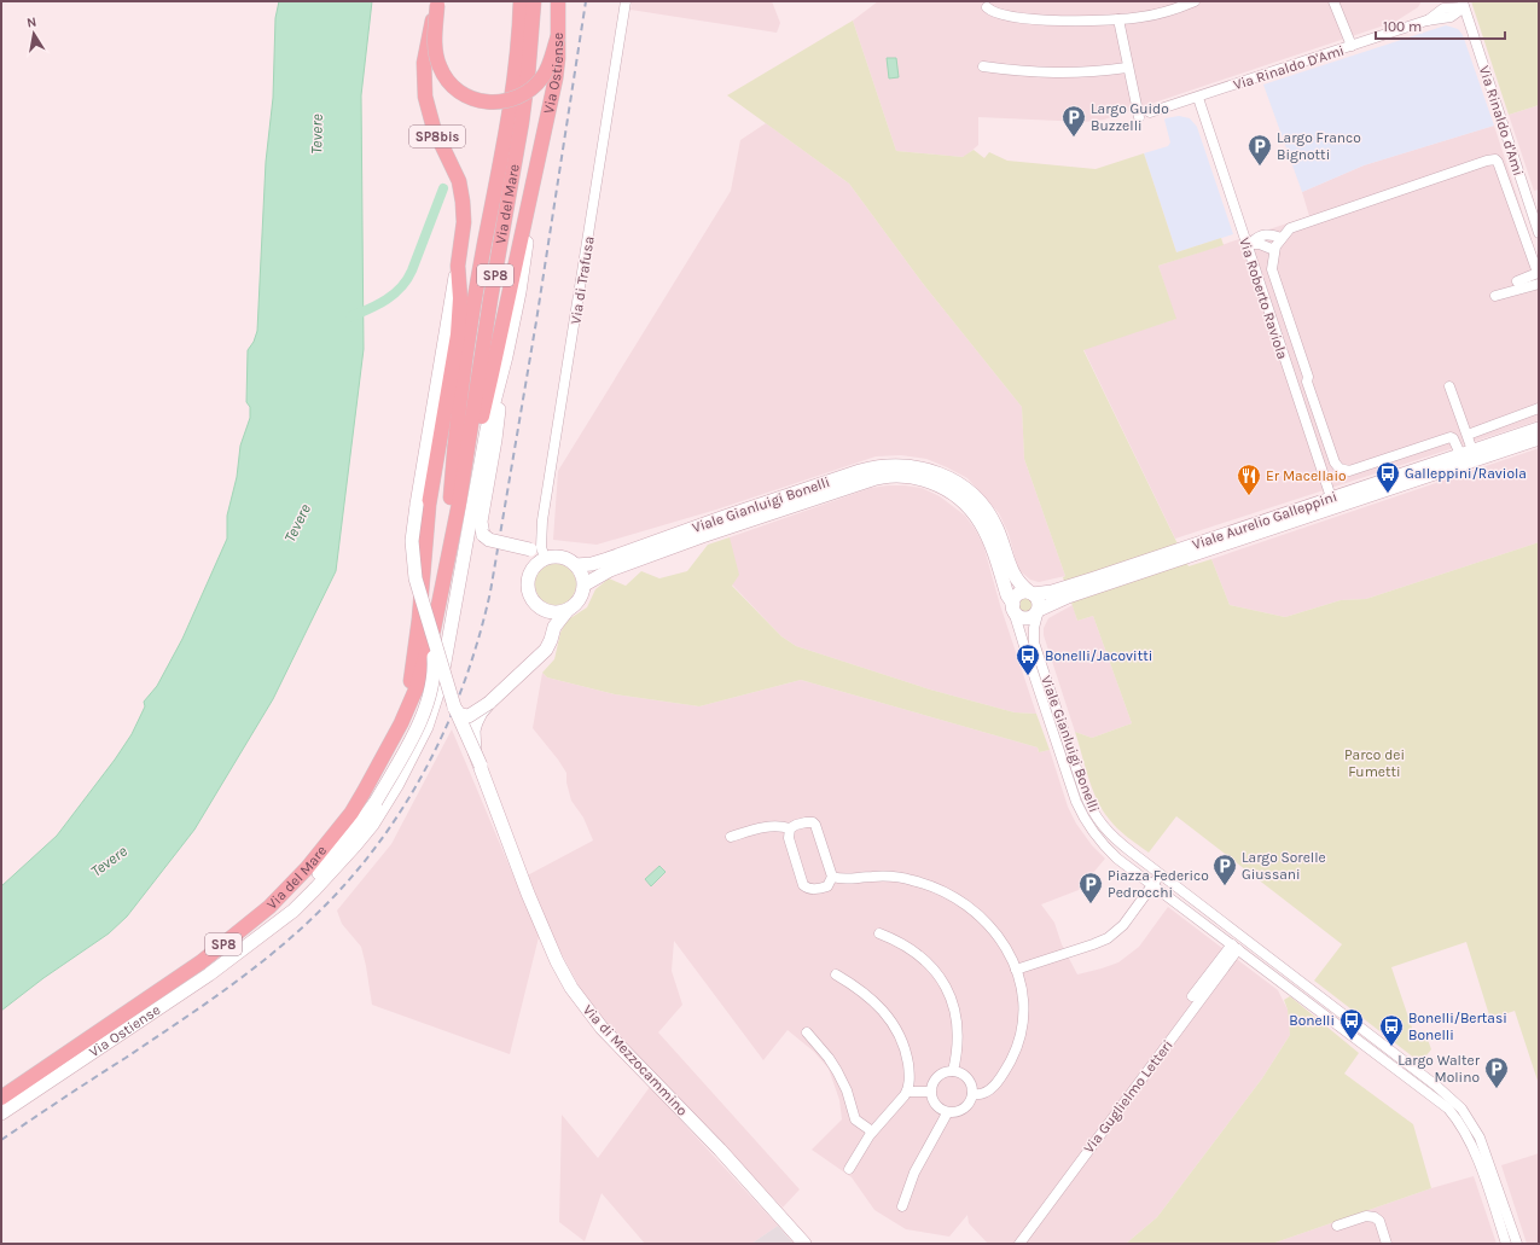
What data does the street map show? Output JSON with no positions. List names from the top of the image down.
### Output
{
  "streets": {
    "main road": [
      "Via Ostiense",
      "SP8bis",
      "Via del Mare",
      "SP8",
      "Viale Gianluigi Bonelli",
      "Viale Aurelio Galleppini",
      "Via di Mezzocammino"
    ],
    "street": [
      "Via Rinaldo D'Ami",
      "Via Rinaldo d'Ami",
      "Via di Trafusa",
      "Via Roberto Raviola",
      "Via Guglielmo Letteri"
    ]
  },
  "crossings": [
    ["Via Rinaldo D'Ami", "Via Rinaldo d'Ami"],
    ["Via Rinaldo D'Ami", "Via Roberto Raviola"],
    ["Via Ostiense", "SP8bis"],
    ["Via Ostiense", "Via del Mare"],
    ["Via di Trafusa", "Viale Gianluigi Bonelli"],
    ["Via di Trafusa", "Via di Mezzocammino"],
    ["Via Roberto Raviola", "Viale Aurelio Galleppini"],
    ["Viale Gianluigi Bonelli", "Via di Mezzocammino"],
    ["Viale Gianluigi Bonelli", "Via Guglielmo Letteri"]
  ],
  "water": ["Tevere"],
  "parks": ["Parco dei Fumetti"],
  "places": {
    "parking": [
      "Largo Guido Buzzelli",
      "Largo Franco Bignotti",
      "Largo Sorelle Giussani",
      "Piazza Federico Pedrocchi",
      "Largo Walter Molino"
    ],
    "bus stop": [
      "Galleppini/Raviola",
      "Bonelli/Jacovitti",
      "Bonelli",
      "Bonelli/Bertasi Bonelli"
    ],
    "restaurant": ["Er Macellaio"]
  },
  "scale_bar": "100 m",
  "north": "top"
}
